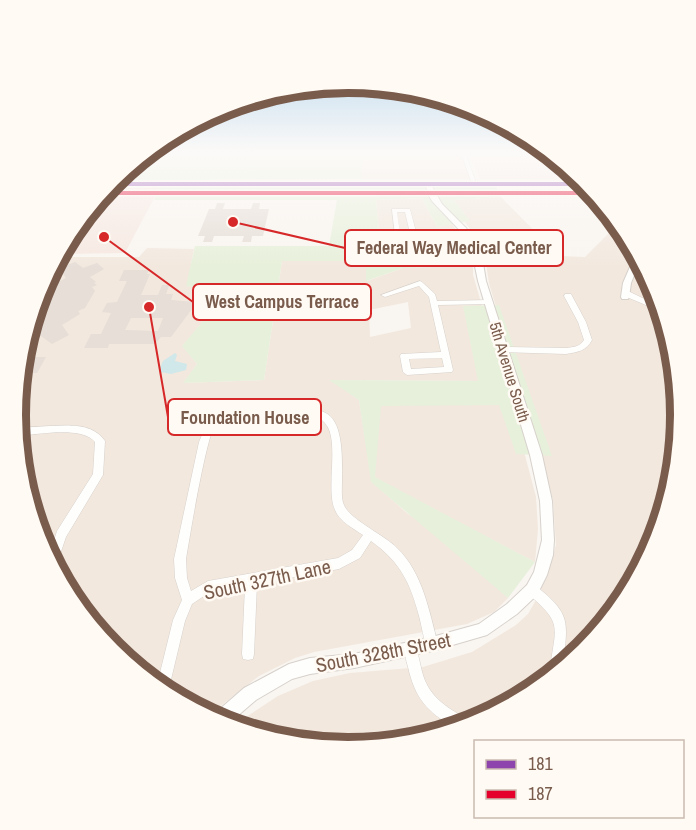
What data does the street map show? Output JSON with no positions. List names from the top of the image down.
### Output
{
  "streets": {
    "street": ["5th Avenue South", "South 327th Lane", "South 328th Street"]
  },
  "crossings": [
    ["5th Avenue South", "South 328th Street"]
  ],
  "places": ["Federal Way Medical Center", "West Campus Terrace", "Foundation House"],
  "lines": ["transit line 187"],
  "legend": ["181", "187"]
}
